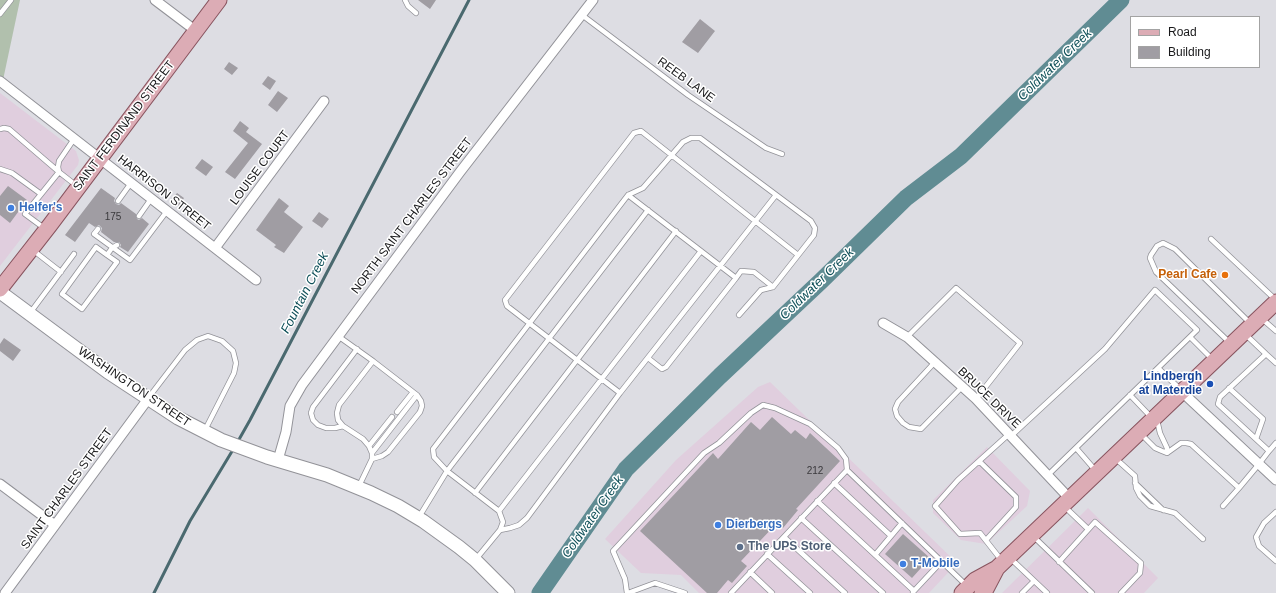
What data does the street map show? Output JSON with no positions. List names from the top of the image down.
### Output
{
  "streets": {
    "main road": ["SAINT FERDINAND STREET", "WASHINGTON STREET"],
    "street": [
      "LOUISE COURT",
      "HARRISON STREET",
      "NORTH SAINT CHARLES STREET",
      "BRUCE DRIVE",
      "SAINT CHARLES STREET"
    ],
    "lane": ["REEB LANE"]
  },
  "crossings": [
    ["REEB LANE", "NORTH SAINT CHARLES STREET"],
    ["SAINT FERDINAND STREET", "HARRISON STREET"],
    ["LOUISE COURT", "HARRISON STREET"],
    ["NORTH SAINT CHARLES STREET", "WASHINGTON STREET"],
    ["WASHINGTON STREET", "SAINT CHARLES STREET"]
  ],
  "water": ["Coldwater Creek", "Fountain Creek"],
  "places": [
    "Helfer's",
    "Pearl Cafe",
    "Lindbergh at Materdie",
    "Dierbergs",
    "The UPS Store",
    "T-Mobile"
  ],
  "house_numbers": ["175", "212"],
  "legend": ["Road", "Building"]
}
